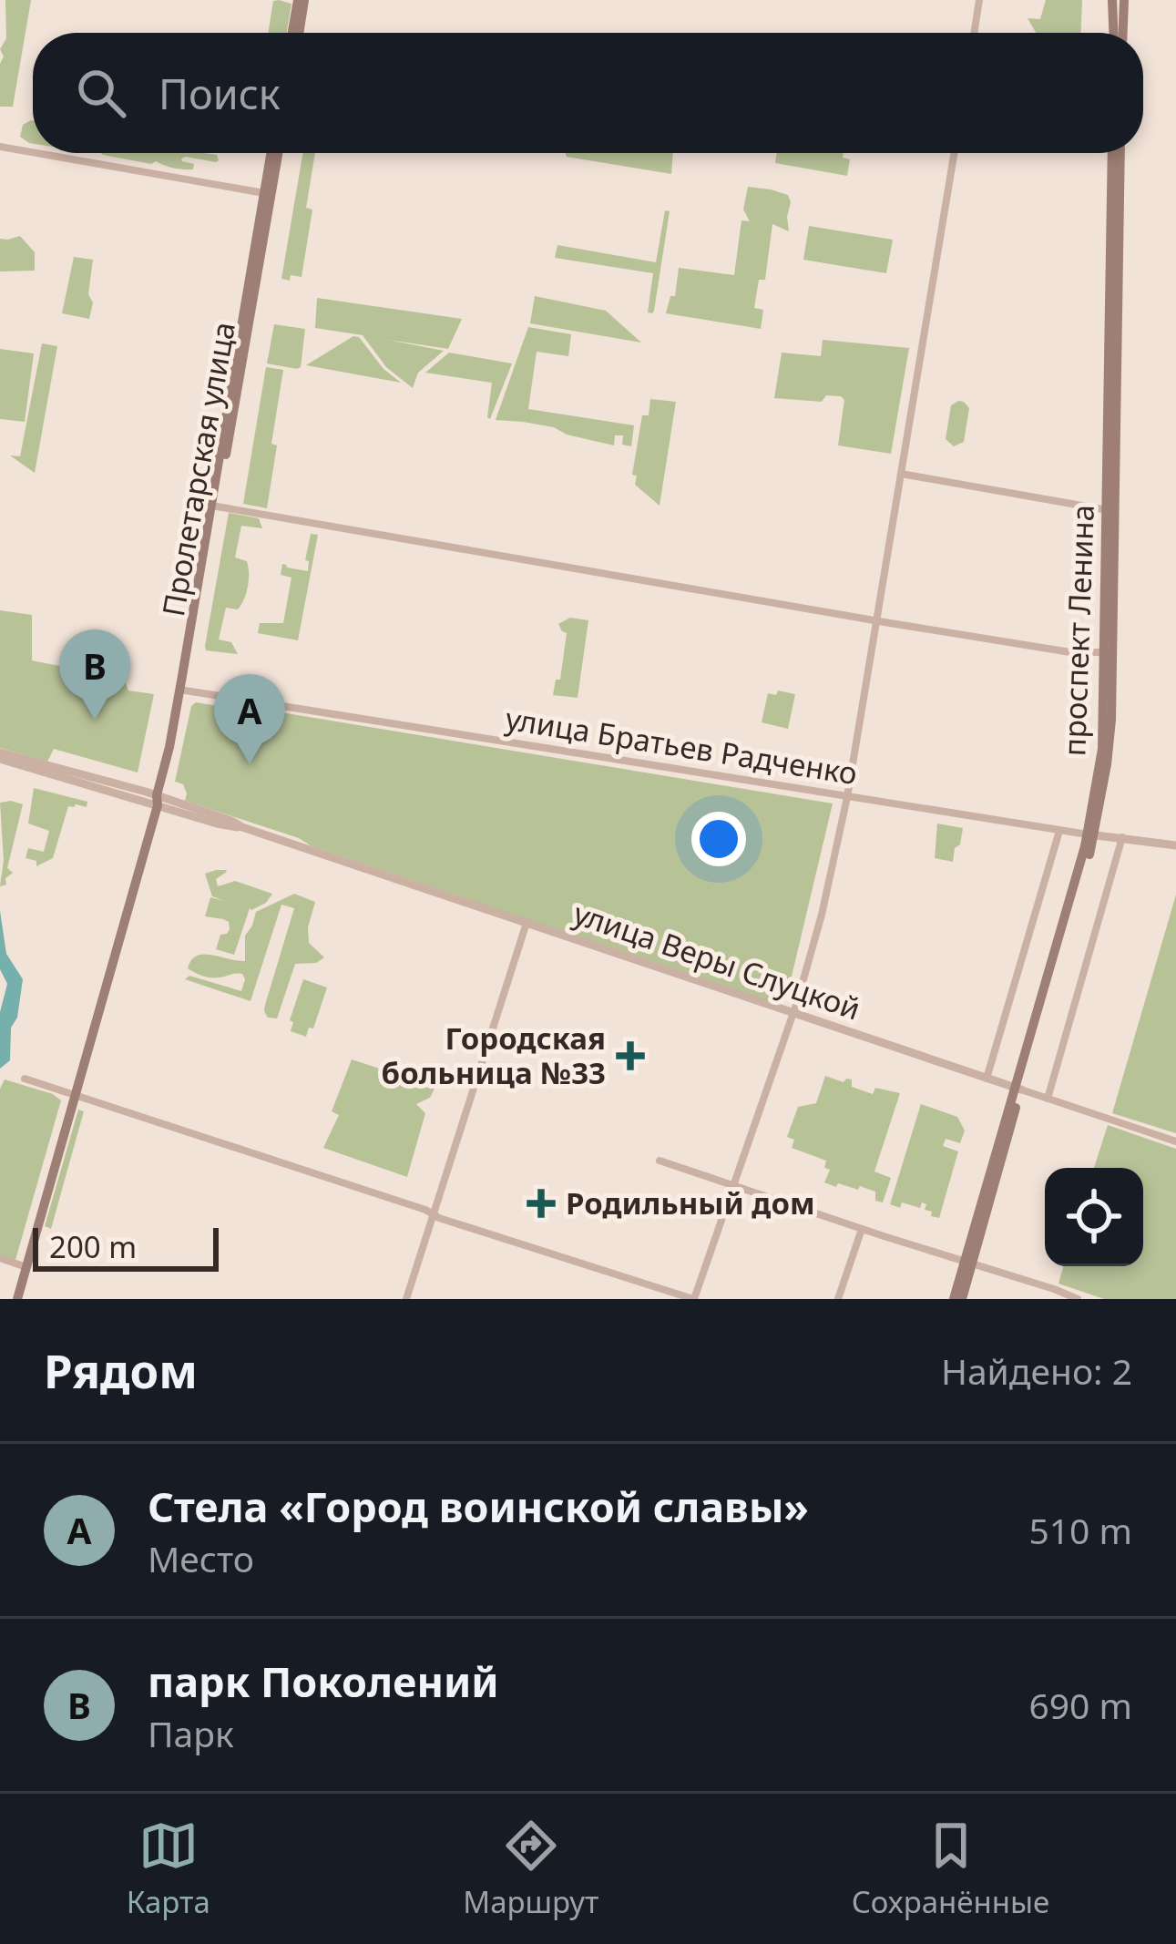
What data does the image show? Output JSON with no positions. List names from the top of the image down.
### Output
{
  "streets": {
    "main road": ["Пролетарская улица", "проспект Ленина"],
    "street": ["улица Братьев Радченко", "улица Веры Слуцкой"]
  },
  "crossings": [
    ["Пролетарская улица", "улица Братьев Радченко"],
    ["Пролетарская улица", "улица Веры Слуцкой"],
    ["проспект Ленина", "улица Братьев Радченко"],
    ["проспект Ленина", "улица Веры Слуцкой"]
  ],
  "places": {
    "health": ["Городская больница №33", "Родильный дом"]
  },
  "scale_bar": "200 m",
  "page": {
    "search": "Поиск",
    "pins": ["B", "A"],
    "scale": "200 m",
    "heading": ["Рядом", "Найдено: 2"],
    "list": [
      {
        "mark": "A",
        "name": "Стела «Город воинской славы»",
        "note": "Место",
        "value": "510 m"
      },
      {
        "mark": "B",
        "name": "парк Поколений",
        "note": "Парк",
        "value": "690 m"
      }
    ],
    "nav": ["Карта", "Маршрут", "Сохранённые"]
  }
}
